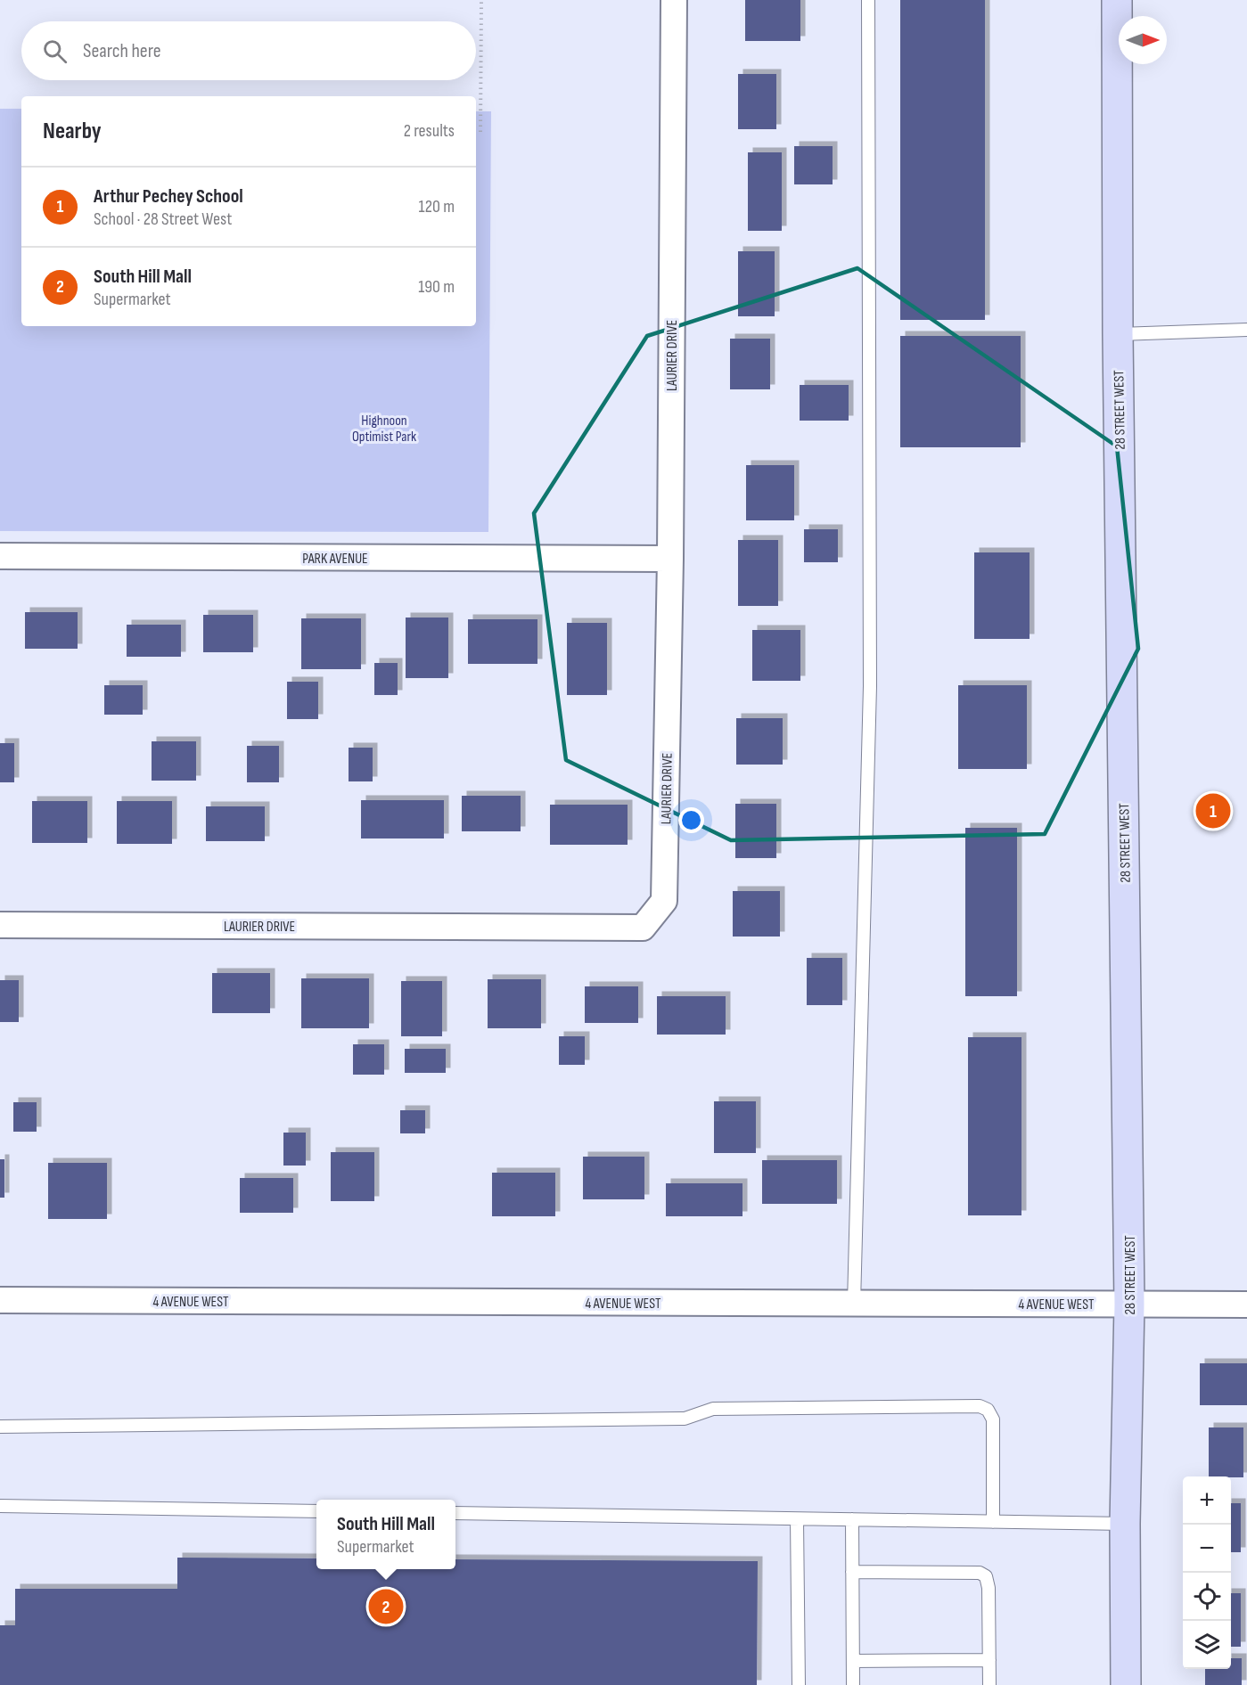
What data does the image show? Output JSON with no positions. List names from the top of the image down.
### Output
{
  "streets": {
    "main road": ["28 STREET WEST"],
    "street": ["LAURIER DRIVE", "PARK AVENUE", "4 AVENUE WEST"]
  },
  "crossings": [
    ["LAURIER DRIVE", "PARK AVENUE"],
    ["28 STREET WEST", "4 AVENUE WEST"]
  ],
  "parks": ["Highnoon Optimist Park"],
  "north": "right",
  "page": {
    "search": "Search here",
    "heading": ["Nearby", "2 results"],
    "list": [
      {
        "mark": "1",
        "name": "Arthur Pechey School",
        "note": "School · 28 Street West",
        "value": "120 m"
      },
      {
        "mark": "2",
        "name": "South Hill Mall",
        "note": "Supermarket",
        "value": "190 m"
      }
    ],
    "pins": ["1", "2"],
    "map_buttons": ["+", "−"],
    "popup": ["South Hill Mall", "Supermarket"]
  }
}
